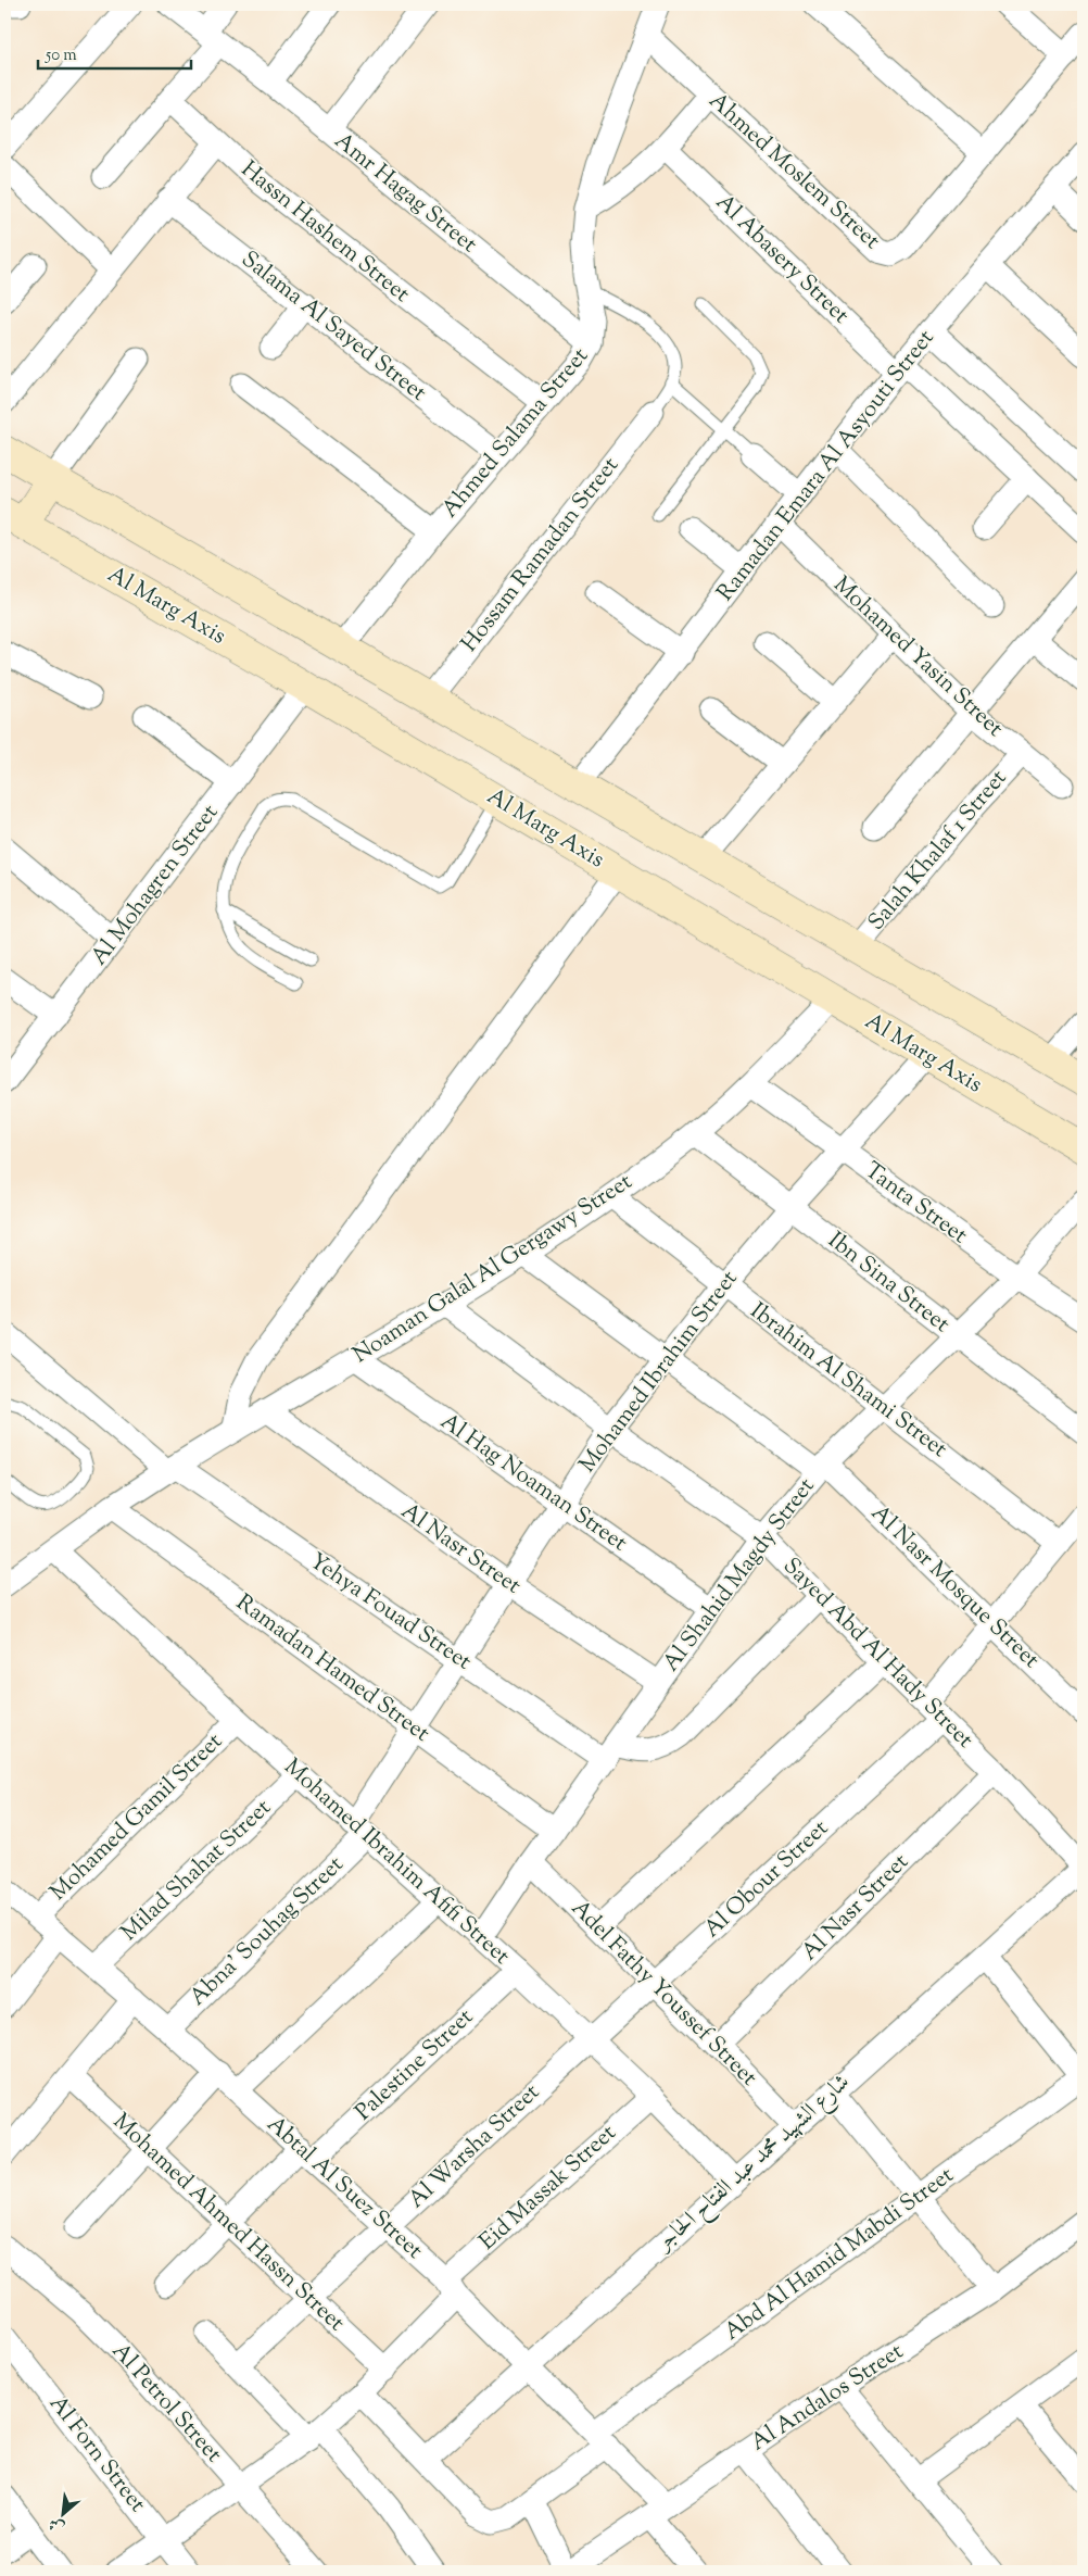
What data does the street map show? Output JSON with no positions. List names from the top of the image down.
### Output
{
  "streets": {
    "main road": ["Al Marg Axis"],
    "street": [
      "Ahmed Moslem Street",
      "Amr Hagag Street",
      "Hassn Hashem Street",
      "Al Abasery Street",
      "Salama Al Sayed Street",
      "Ahmed Salama Street",
      "Ramadan Emara Al Asyouti Street",
      "Hossam Ramadan Street",
      "Mohamed Yasin Street",
      "Salah Khalaf 1 Street",
      "Al Mohagren Street",
      "Tanta Street",
      "Noaman Galal Al Gergawy Street",
      "Ibn Sina Street",
      "Mohamed Ibrahim Street",
      "Ibrahim Al Shami Street",
      "Al Hag Noaman Street",
      "Al Nasr Street",
      "Al Shahid Magdy Street",
      "Al Nasr Mosque Street",
      "Yehya Fouad Street",
      "Sayed Abd Al Hady Street",
      "Ramadan Hamed Street",
      "Mohamed Gamil Street",
      "Mohamed Ibrahim Afifi Street",
      "Milad Shahat Street",
      "Al Obour Street",
      "Abna' Souhag Street",
      "Adel Fathy Youssef Street",
      "Palestine Street",
      "Al Warsha Street",
      "شارع الشهيد محمد عبد الفتاح الحاجر",
      "Abtal Al Suez Street",
      "Eid Massak Street",
      "Mohamed Ahmed Hassn Street",
      "Abd Al Hamid Mabdi Street",
      "Al Andalos Street",
      "Al Petrol Street",
      "Al Forn Street"
    ]
  },
  "crossings": [
    ["Ahmed Moslem Street", "Ahmed Salama Street"],
    ["Amr Hagag Street", "Ahmed Salama Street"],
    ["Hassn Hashem Street", "Ahmed Salama Street"],
    ["Al Abasery Street", "Ramadan Emara Al Asyouti Street"],
    ["Salama Al Sayed Street", "Ahmed Salama Street"],
    ["Ramadan Emara Al Asyouti Street", "Mohamed Yasin Street"],
    ["Al Marg Axis", "Al Mohagren Street"],
    ["Al Marg Axis", "Noaman Galal Al Gergawy Street"],
    ["Al Marg Axis", "Mohamed Ibrahim Street"],
    ["Mohamed Yasin Street", "Salah Khalaf 1 Street"],
    ["Tanta Street", "Noaman Galal Al Gergawy Street"],
    ["Tanta Street", "Mohamed Ibrahim Street"],
    ["Tanta Street", "Al Shahid Magdy Street"],
    ["Noaman Galal Al Gergawy Street", "Ibn Sina Street"],
    ["Noaman Galal Al Gergawy Street", "Ibrahim Al Shami Street"],
    ["Noaman Galal Al Gergawy Street", "Al Hag Noaman Street"],
    ["Noaman Galal Al Gergawy Street", "Al Nasr Street"],
    ["Noaman Galal Al Gergawy Street", "Al Nasr Mosque Street"],
    ["Noaman Galal Al Gergawy Street", "Yehya Fouad Street"],
    ["Noaman Galal Al Gergawy Street", "Sayed Abd Al Hady Street"],
    ["Noaman Galal Al Gergawy Street", "Ramadan Hamed Street"],
    ["Noaman Galal Al Gergawy Street", "Mohamed Ibrahim Afifi Street"],
    ["Ibn Sina Street", "Mohamed Ibrahim Street"],
    ["Ibn Sina Street", "Al Shahid Magdy Street"],
    ["Mohamed Ibrahim Street", "Ibrahim Al Shami Street"],
    ["Mohamed Ibrahim Street", "Al Hag Noaman Street"],
    ["Mohamed Ibrahim Street", "Al Nasr Street"],
    ["Mohamed Ibrahim Street", "Al Nasr Mosque Street"],
    ["Mohamed Ibrahim Street", "Yehya Fouad Street"],
    ["Mohamed Ibrahim Street", "Sayed Abd Al Hady Street"],
    ["Mohamed Ibrahim Street", "Ramadan Hamed Street"],
    ["Mohamed Ibrahim Street", "Mohamed Ibrahim Afifi Street"],
    ["Mohamed Ibrahim Street", "Abna' Souhag Street"],
    ["Ibrahim Al Shami Street", "Al Shahid Magdy Street"],
    ["Ibrahim Al Shami Street", "Al Obour Street"],
    ["Al Hag Noaman Street", "Al Shahid Magdy Street"],
    ["Al Nasr Street", "Al Shahid Magdy Street"],
    ["Al Nasr Street", "Sayed Abd Al Hady Street"],
    ["Al Nasr Street", "Adel Fathy Youssef Street"],
    ["Al Shahid Magdy Street", "Al Nasr Mosque Street"],
    ["Al Shahid Magdy Street", "Yehya Fouad Street"],
    ["Al Shahid Magdy Street", "Sayed Abd Al Hady Street"],
    ["Al Shahid Magdy Street", "Ramadan Hamed Street"],
    ["Al Shahid Magdy Street", "Mohamed Ibrahim Afifi Street"],
    ["Al Shahid Magdy Street", "Adel Fathy Youssef Street"],
    ["Al Nasr Mosque Street", "Al Obour Street"],
    ["Sayed Abd Al Hady Street", "Al Obour Street"],
    ["Sayed Abd Al Hady Street", "شارع الشهيد محمد عبد الفتاح الحاجر"],
    ["Mohamed Gamil Street", "Mohamed Ibrahim Afifi Street"],
    ["Mohamed Gamil Street", "Abtal Al Suez Street"],
    ["Mohamed Ibrahim Afifi Street", "Milad Shahat Street"],
    ["Mohamed Ibrahim Afifi Street", "Al Obour Street"],
    ["Mohamed Ibrahim Afifi Street", "Abna' Souhag Street"],
    ["Mohamed Ibrahim Afifi Street", "Palestine Street"],
    ["Mohamed Ibrahim Afifi Street", "Al Warsha Street"],
    ["Mohamed Ibrahim Afifi Street", "شارع الشهيد محمد عبد الفتاح الحاجر"],
    ["Mohamed Ibrahim Afifi Street", "Eid Massak Street"],
    ["Milad Shahat Street", "Abtal Al Suez Street"],
    ["Al Obour Street", "Adel Fathy Youssef Street"],
    ["Al Obour Street", "Al Warsha Street"],
    ["Abna' Souhag Street", "Abtal Al Suez Street"],
    ["Adel Fathy Youssef Street", "شارع الشهيد محمد عبد الفتاح الحاجر"],
    ["Palestine Street", "Abtal Al Suez Street"],
    ["Palestine Street", "Mohamed Ahmed Hassn Street"],
    ["Al Warsha Street", "Abtal Al Suez Street"],
    ["Al Warsha Street", "Mohamed Ahmed Hassn Street"],
    ["شارع الشهيد محمد عبد الفتاح الحاجر", "Abtal Al Suez Street"],
    ["شارع الشهيد محمد عبد الفتاح الحاجر", "Abd Al Hamid Mabdi Street"],
    ["Abtal Al Suez Street", "Eid Massak Street"],
    ["Abtal Al Suez Street", "Abd Al Hamid Mabdi Street"],
    ["Abtal Al Suez Street", "Al Andalos Street"],
    ["Eid Massak Street", "Mohamed Ahmed Hassn Street"],
    ["Eid Massak Street", "Al Petrol Street"],
    ["Eid Massak Street", "Al Forn Street"]
  ],
  "scale_bar": "50 m",
  "north": "bottom left"
}
